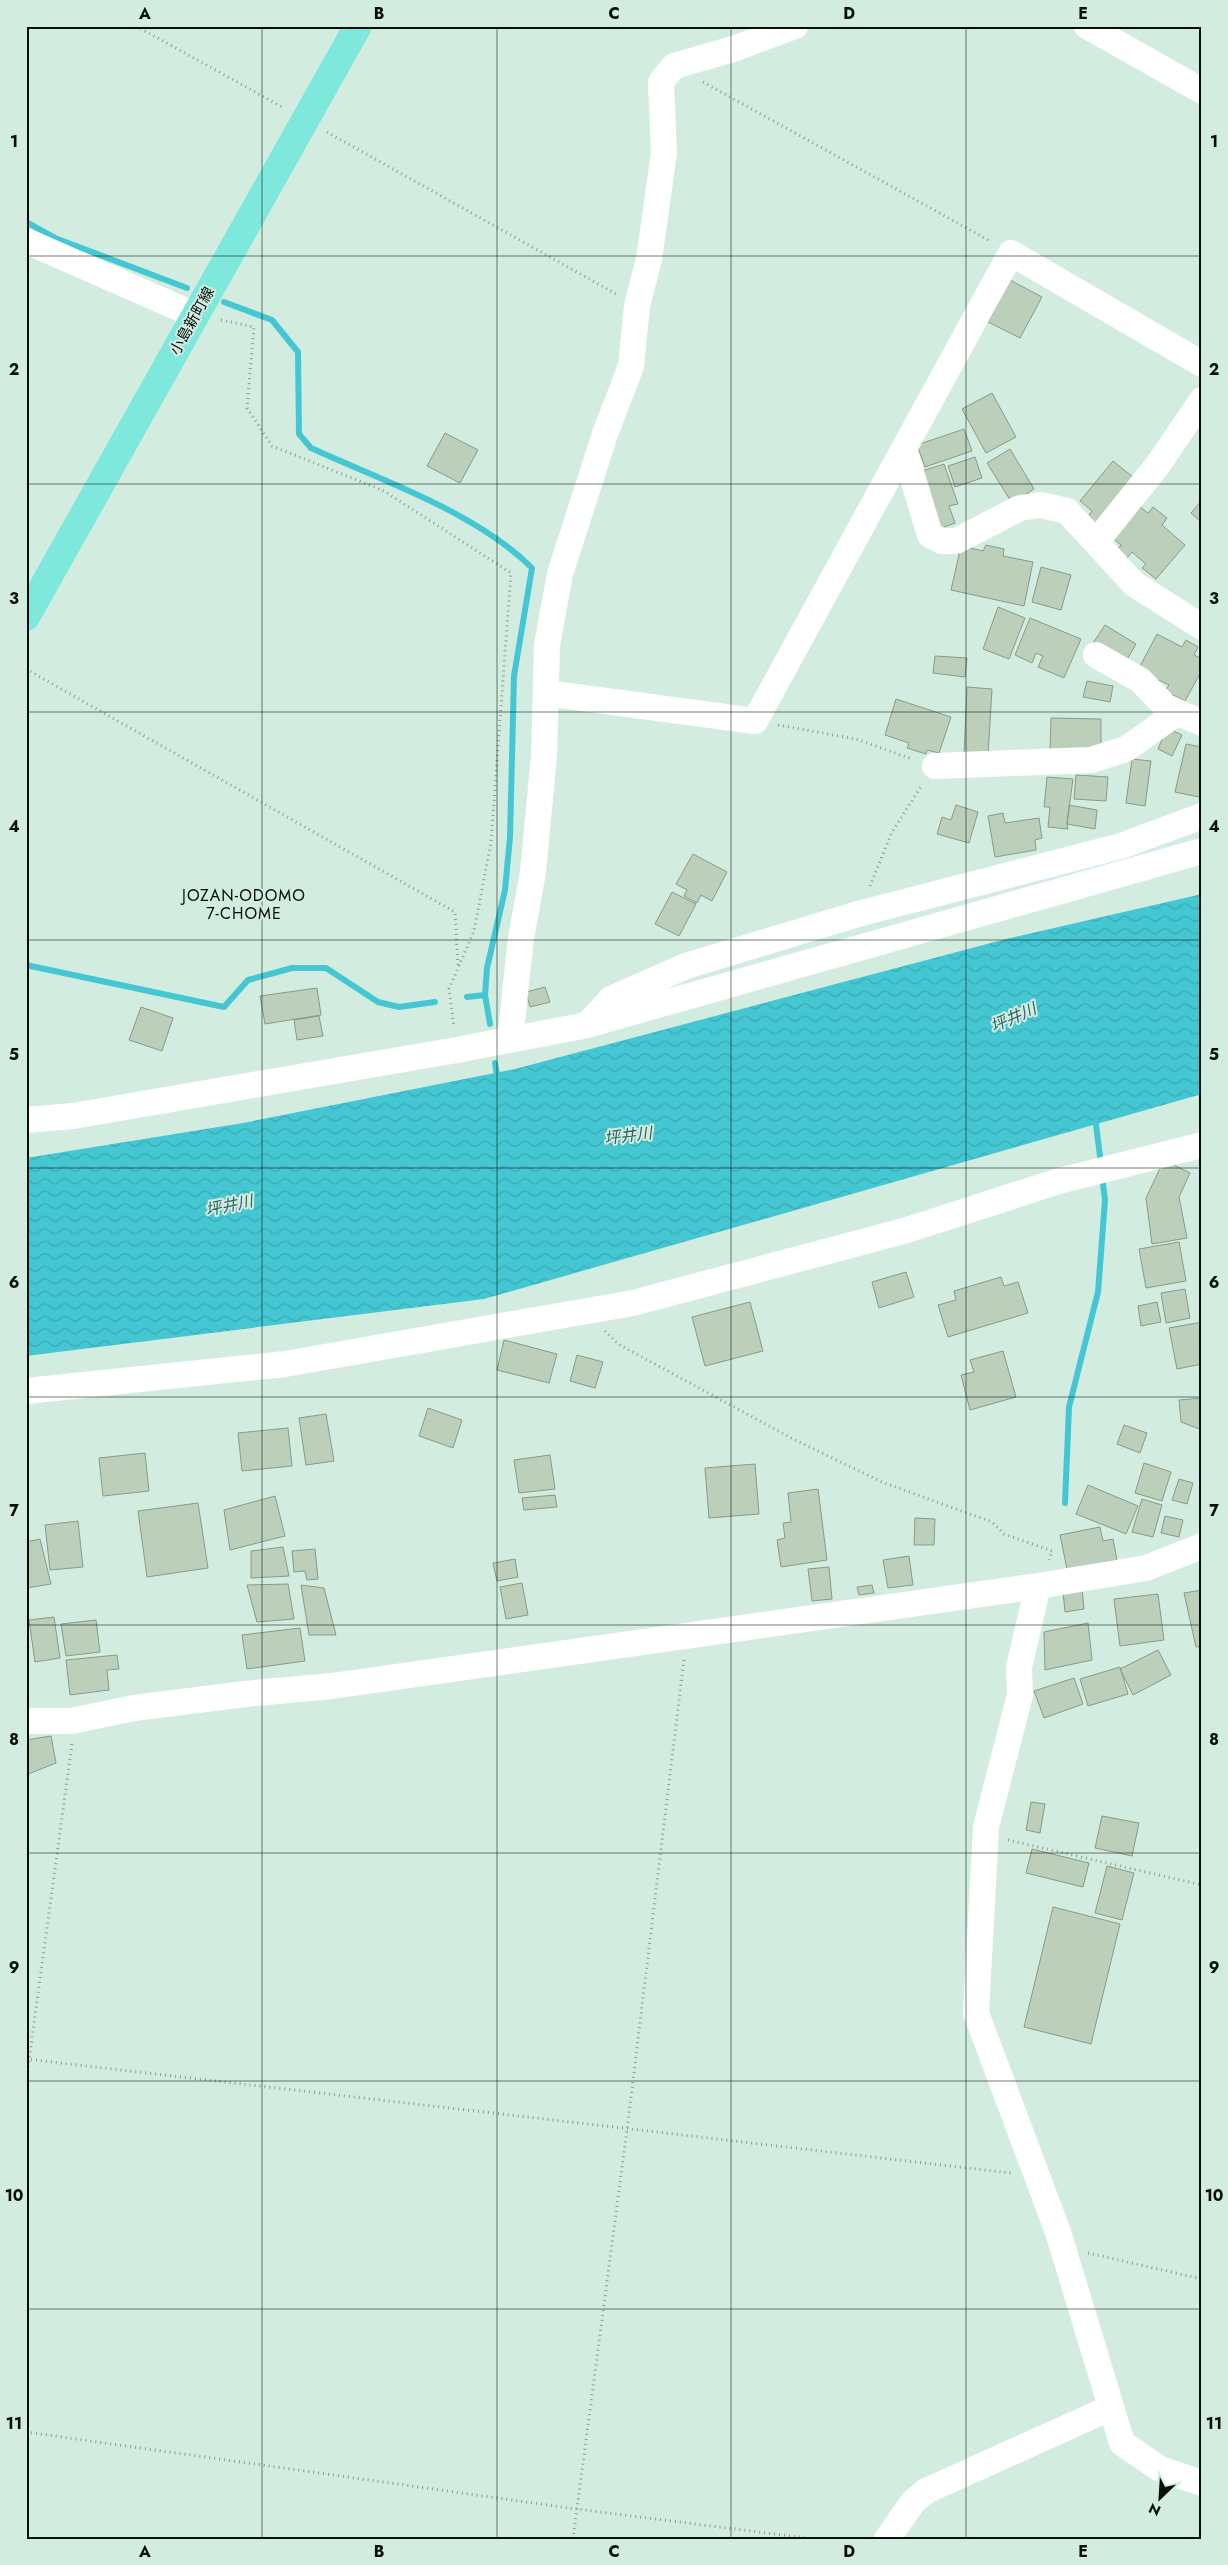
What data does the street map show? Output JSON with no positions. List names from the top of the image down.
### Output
{
  "streets": {
    "main road": ["小島新町線"]
  },
  "districts": ["JOZAN-ODOMO 7-CHOME"],
  "water": ["坪井川"],
  "north": "bottom left",
  "grid": {
    "columns": [
      "A",
      "B",
      "C",
      "D",
      "E"
    ],
    "rows": [
      "1",
      "2",
      "3",
      "4",
      "5",
      "6",
      "7",
      "8",
      "9",
      "10",
      "11"
    ]
  }
}
